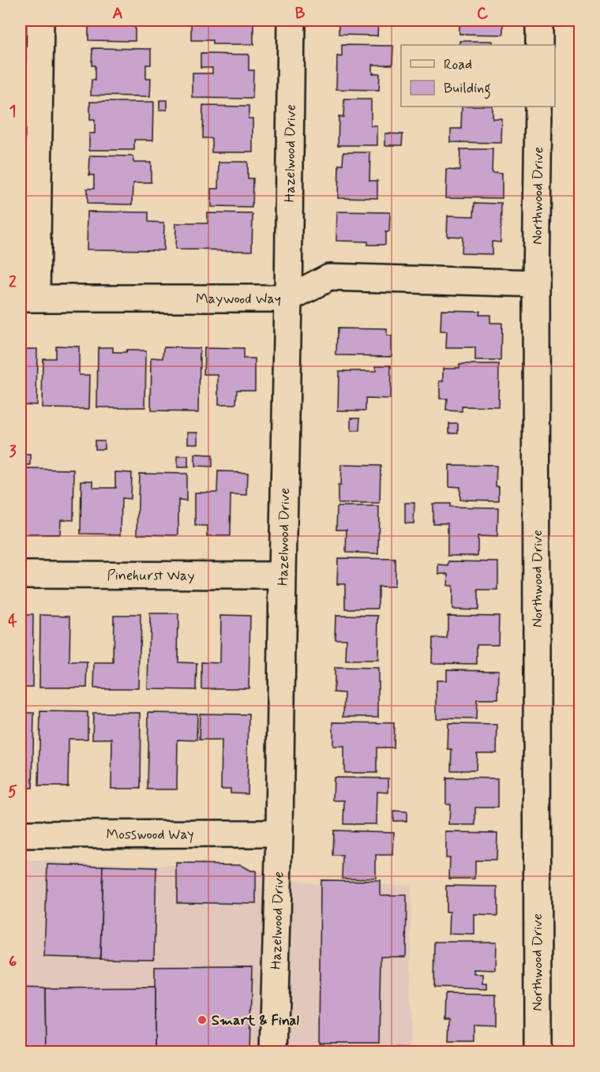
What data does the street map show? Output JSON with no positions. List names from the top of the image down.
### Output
{
  "streets": {
    "street": [
      "Hazelwood Drive",
      "Northwood Drive",
      "Maywood Way",
      "Pinehurst Way",
      "Mosswood Way"
    ]
  },
  "crossings": [
    ["Hazelwood Drive", "Maywood Way"],
    ["Hazelwood Drive", "Pinehurst Way"],
    ["Hazelwood Drive", "Mosswood Way"],
    ["Northwood Drive", "Maywood Way"]
  ],
  "places": ["Smart & Final"],
  "legend": ["Road", "Building"],
  "grid": {
    "columns": ["A", "B", "C"],
    "rows": [
      "1",
      "2",
      "3",
      "4",
      "5",
      "6"
    ]
  }
}
